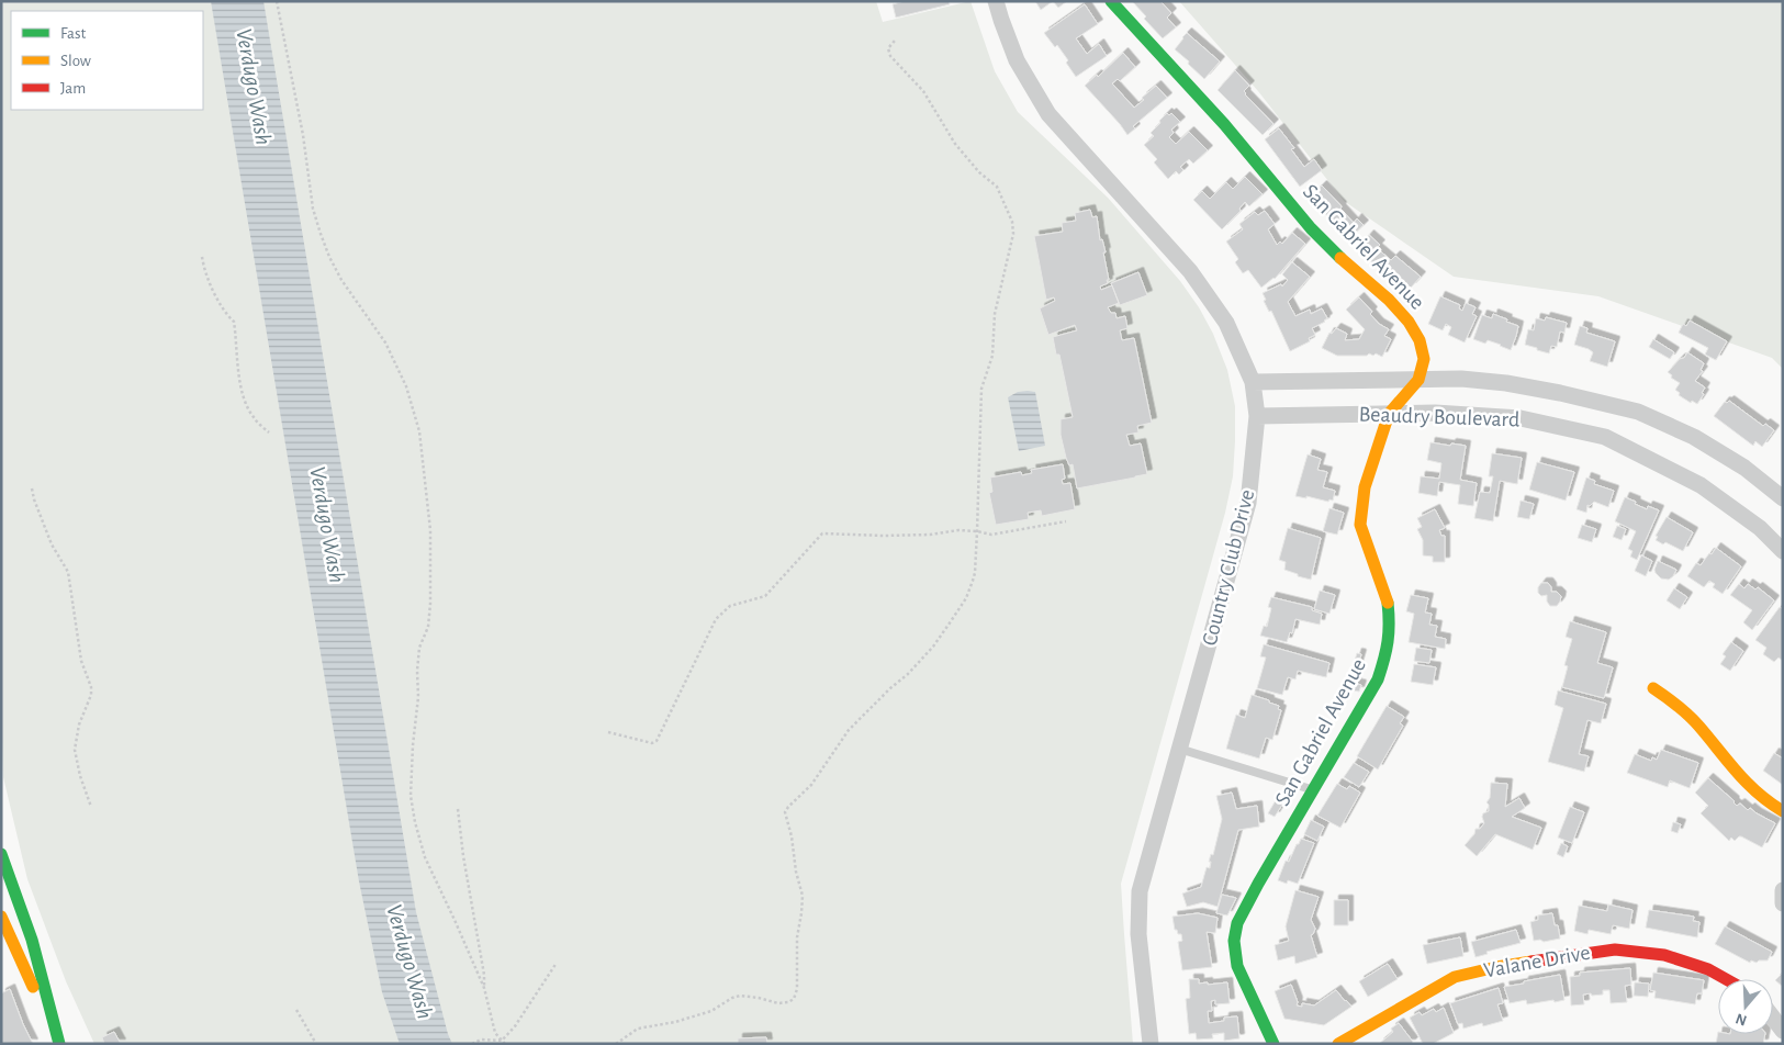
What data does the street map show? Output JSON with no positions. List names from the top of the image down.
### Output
{
  "streets": {
    "street": [
      "San Gabriel Avenue",
      "Beaudry Boulevard",
      "Country Club Drive",
      "Valane Drive"
    ]
  },
  "crossings": [
    ["San Gabriel Avenue", "Beaudry Boulevard"],
    ["Beaudry Boulevard", "Country Club Drive"]
  ],
  "water": ["Verdugo Wash"],
  "legend": ["Fast", "Slow", "Jam"],
  "north": "bottom"
}
